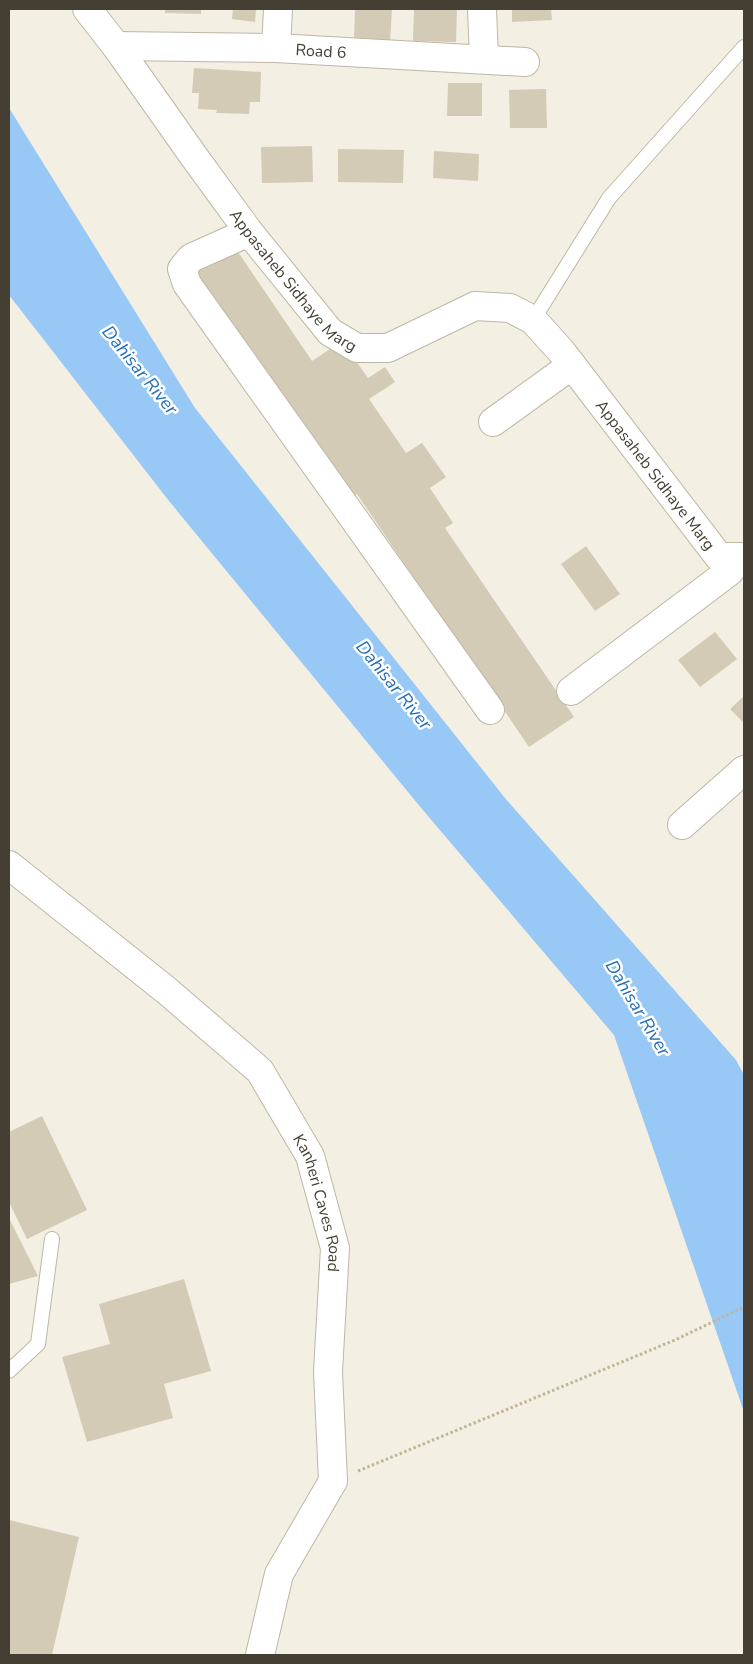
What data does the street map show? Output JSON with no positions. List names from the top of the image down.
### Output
{
  "streets": {
    "street": ["Road 6", "Appasaheb Sidhaye Marg", "Kanheri Caves Road"]
  },
  "crossings": [
    ["Road 6", "Appasaheb Sidhaye Marg"]
  ],
  "water": ["Dahisar River"]
}
